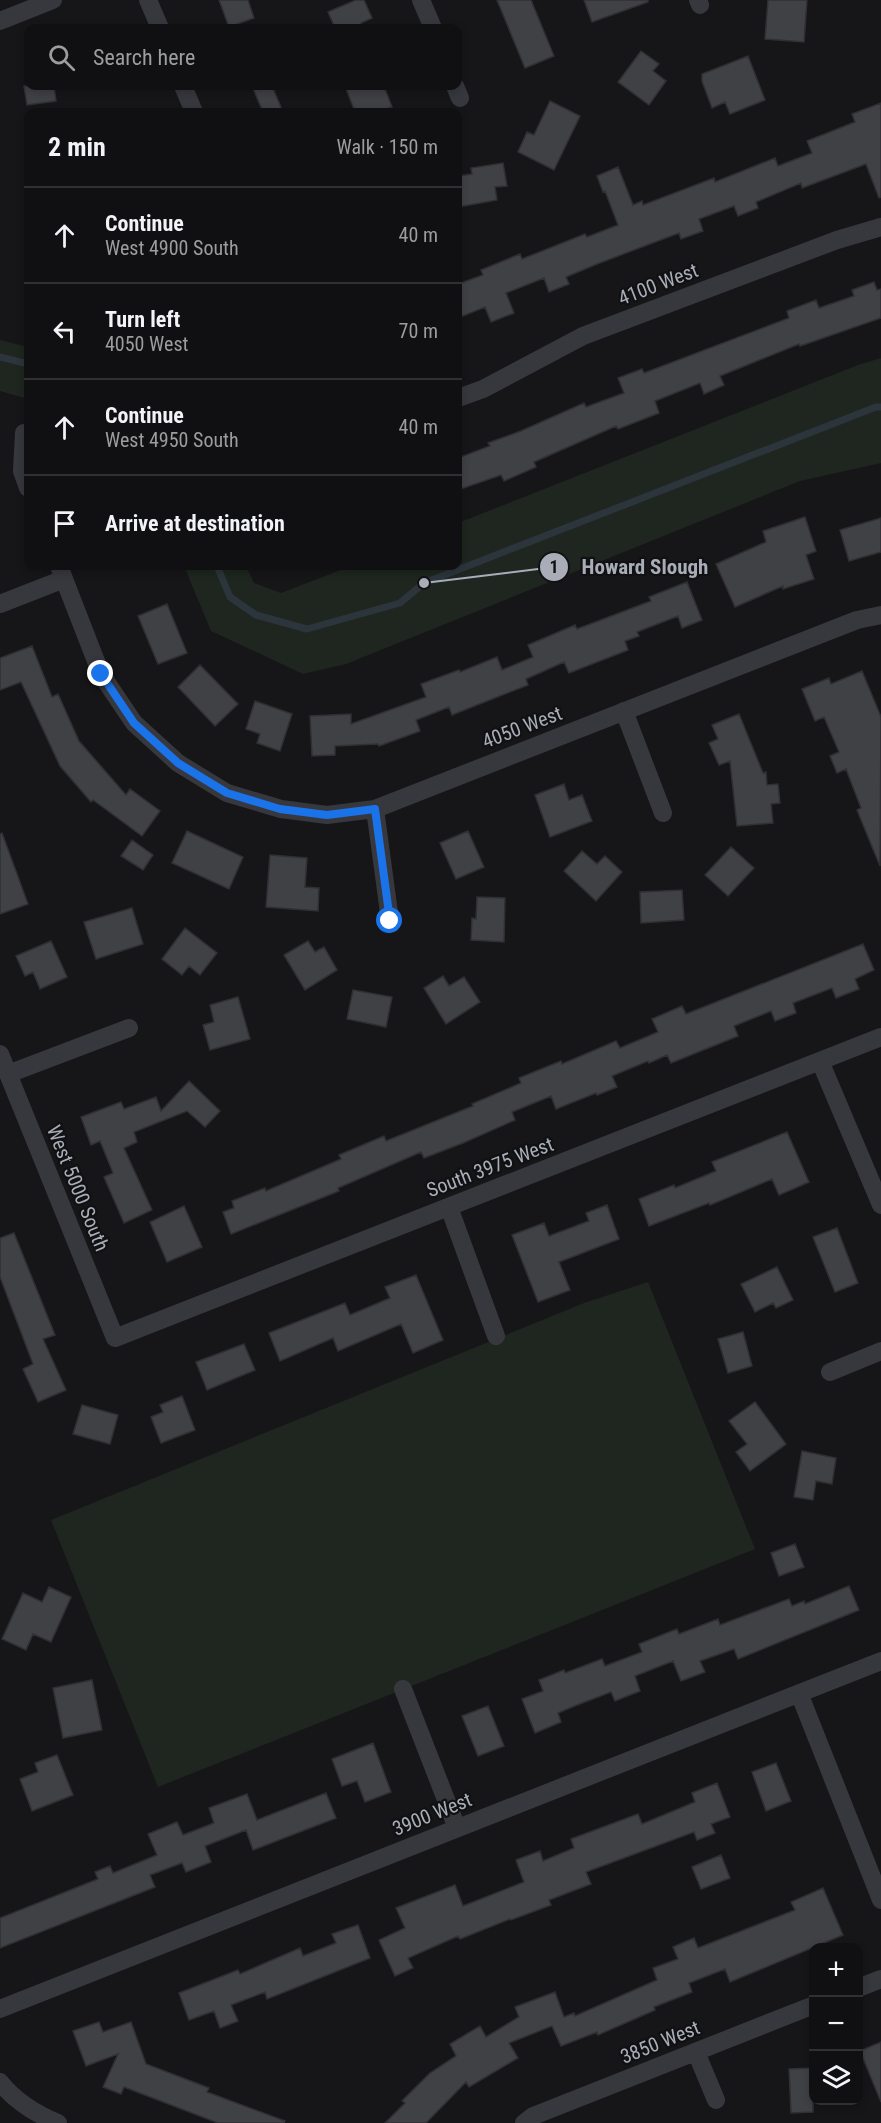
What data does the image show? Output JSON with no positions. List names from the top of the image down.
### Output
{
  "streets": {
    "street": [
      "4100 West",
      "4050 West",
      "South 3975 West",
      "West 5000 South",
      "3900 West",
      "3850 West"
    ]
  },
  "crossings": [
    ["South 3975 West", "West 5000 South"]
  ],
  "places": ["Howard Slough"],
  "page": {
    "search": "Search here",
    "heading": ["2 min", "Walk · 150 m"],
    "list": [
      ["Continue", "West 4900 South", "40 m"],
      ["Turn left", "4050 West", "70 m"],
      ["Continue", "West 4950 South", "40 m"],
      "Arrive at destination"
    ],
    "map_buttons": ["+", "−"]
  }
}
